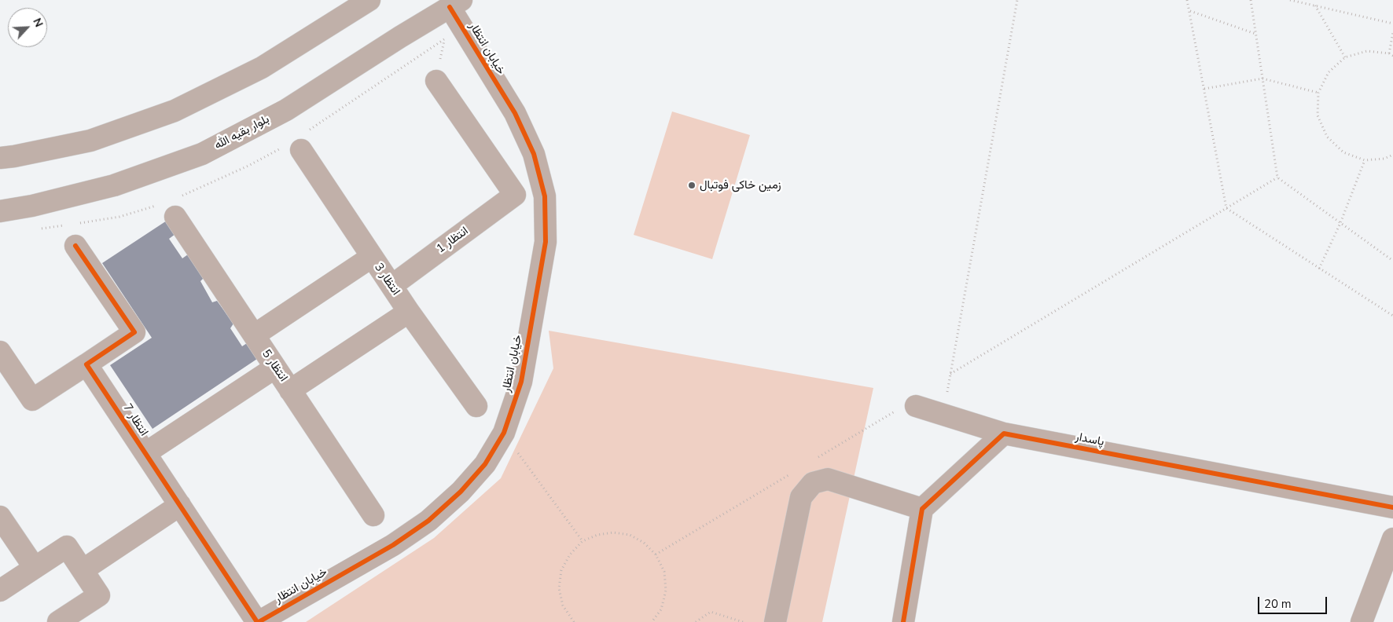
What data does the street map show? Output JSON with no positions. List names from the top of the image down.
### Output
{
  "streets": {
    "main road": ["بلوار بقیه الله"],
    "street": [
      "خیابان انتظار",
      "انتظار 1",
      "انتظار 3",
      "انتظار 5",
      "انتظار 7",
      "پاسدار"
    ]
  },
  "crossings": [
    ["خیابان انتظار", "بلوار بقیه الله"],
    ["خیابان انتظار", "انتظار 7"],
    ["انتظار 1", "انتظار 3"]
  ],
  "places": ["زمین خاکی فوتبال"],
  "scale_bar": "20 m",
  "north": "top right"
}
